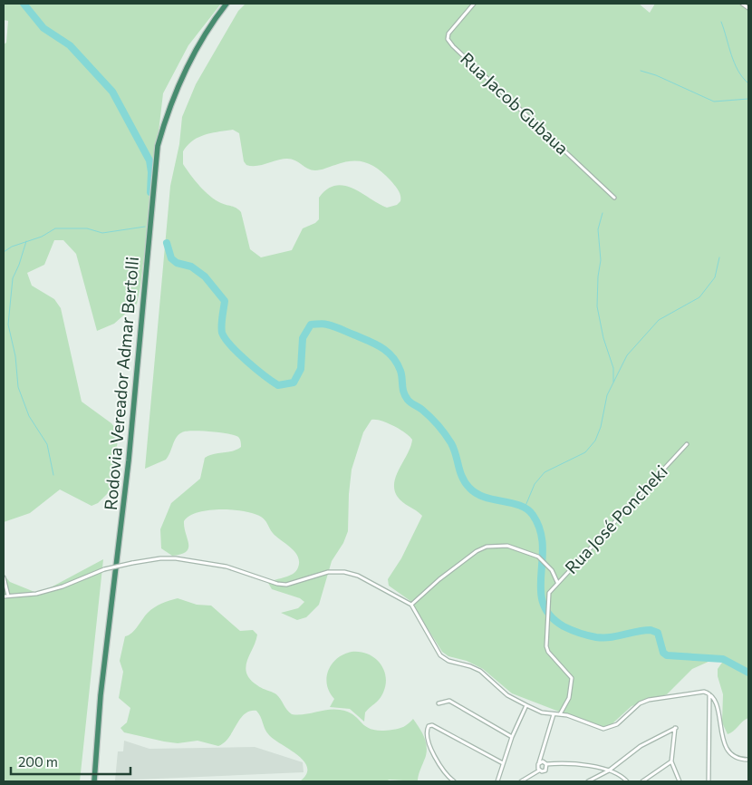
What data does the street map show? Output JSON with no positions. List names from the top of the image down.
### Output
{
  "streets": {
    "highway": ["Rodovia Vereador Admar Bertolli"],
    "street": ["Rua Jacob Gubaua", "Rua José Poncheki"]
  },
  "scale_bar": "200 m"
}
